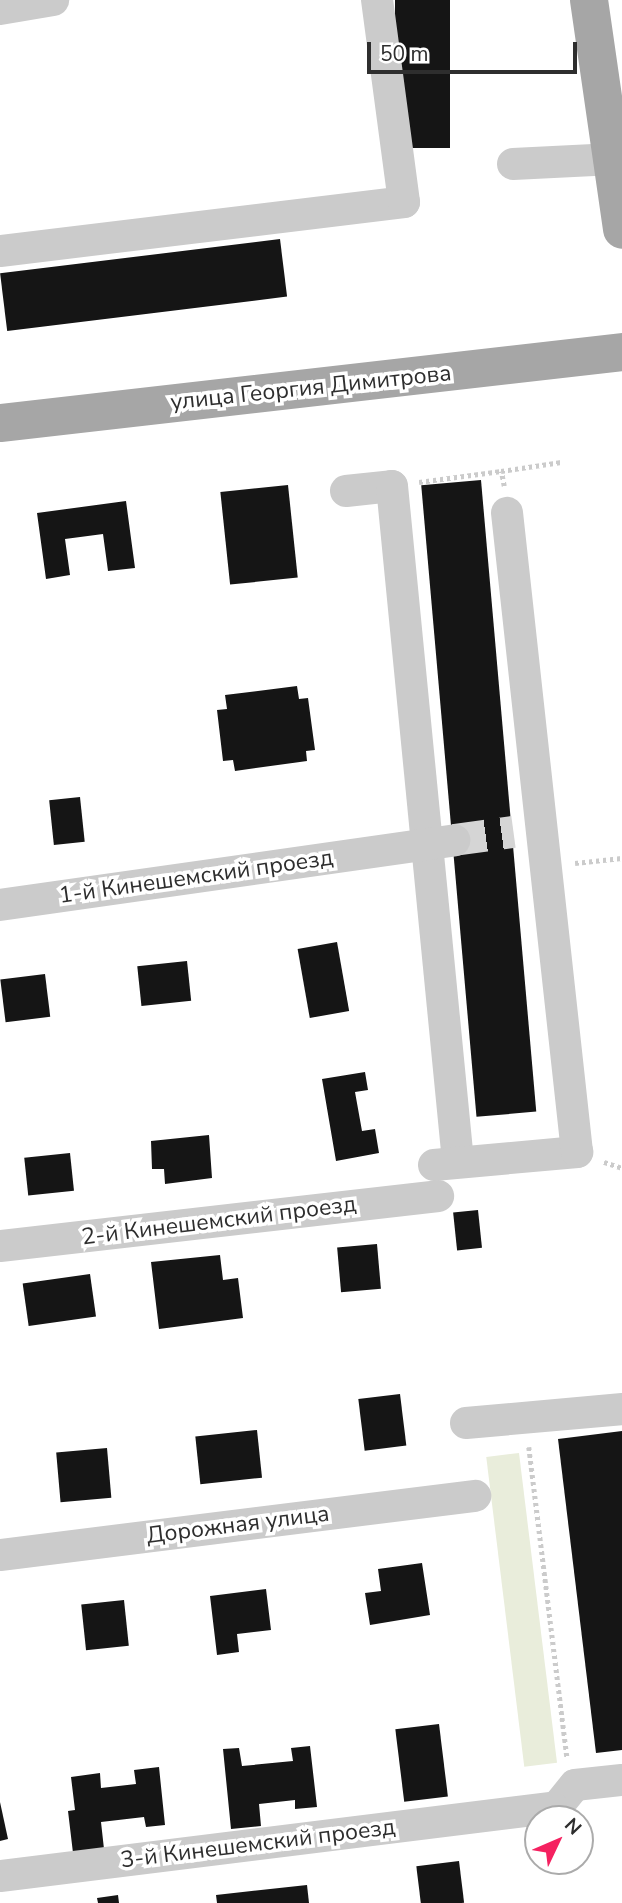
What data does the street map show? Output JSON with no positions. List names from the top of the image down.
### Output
{
  "streets": {
    "main road": ["улица Георгия Димитрова"],
    "street": [
      "1-й Кинешемский проезд",
      "2-й Кинешемский проезд",
      "Дорожная улица",
      "3-й Кинешемский проезд"
    ]
  },
  "scale_bar": "50 m",
  "north": "top right"
}
